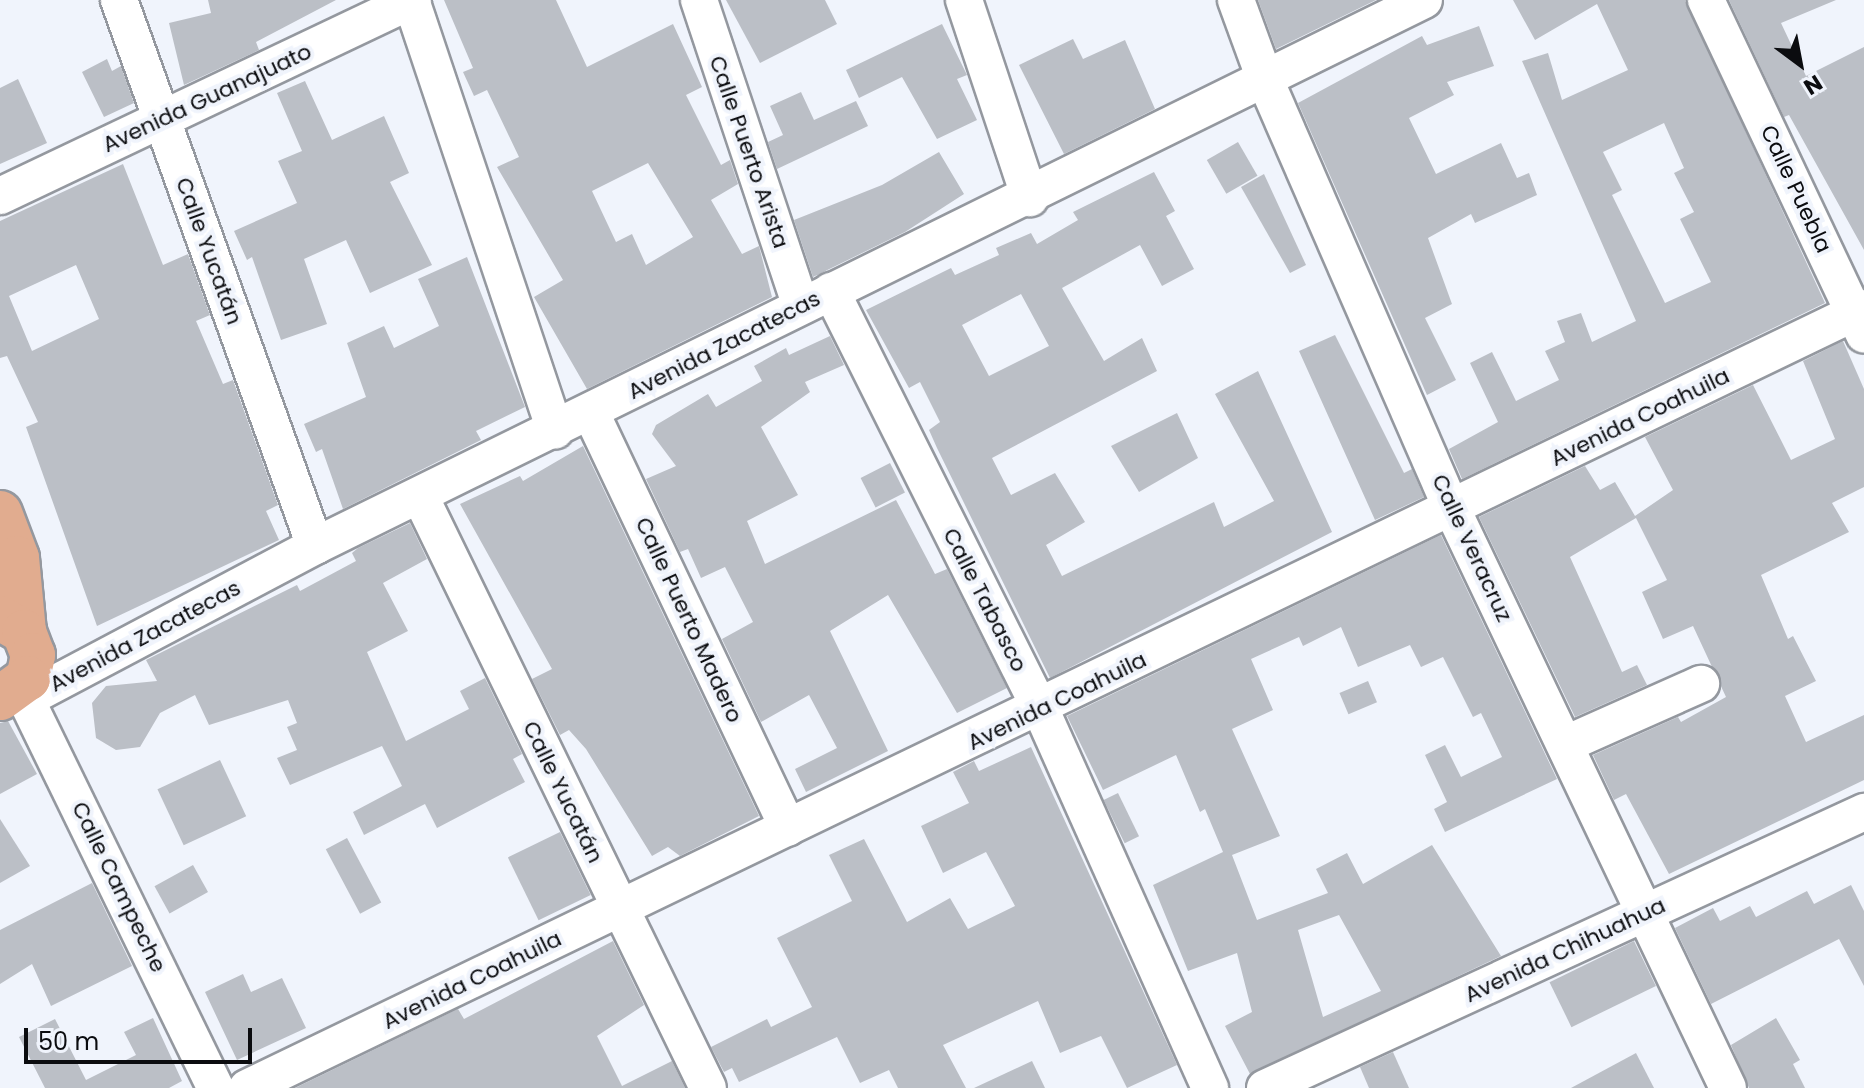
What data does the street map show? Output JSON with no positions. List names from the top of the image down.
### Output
{
  "streets": {
    "street": [
      "Avenida Guanajuato",
      "Calle Puerto Arista",
      "Calle Puebla",
      "Calle Yucatán",
      "Avenida Zacatecas",
      "Avenida Coahuila",
      "Calle Veracruz",
      "Calle Tabasco",
      "Calle Puerto Madero",
      "Calle Campeche",
      "Avenida Chihuahua"
    ]
  },
  "crossings": [
    ["Avenida Guanajuato", "Calle Yucatán"],
    ["Calle Puerto Arista", "Avenida Zacatecas"],
    ["Calle Puerto Arista", "Calle Tabasco"],
    ["Calle Puebla", "Avenida Coahuila"],
    ["Calle Yucatán", "Avenida Zacatecas"],
    ["Calle Yucatán", "Avenida Coahuila"],
    ["Avenida Zacatecas", "Calle Veracruz"],
    ["Avenida Zacatecas", "Calle Tabasco"],
    ["Avenida Zacatecas", "Calle Puerto Madero"],
    ["Avenida Zacatecas", "Calle Campeche"],
    ["Avenida Coahuila", "Calle Veracruz"],
    ["Avenida Coahuila", "Calle Tabasco"],
    ["Avenida Coahuila", "Calle Puerto Madero"],
    ["Calle Veracruz", "Avenida Chihuahua"]
  ],
  "scale_bar": "50 m",
  "north": "bottom right"
}
